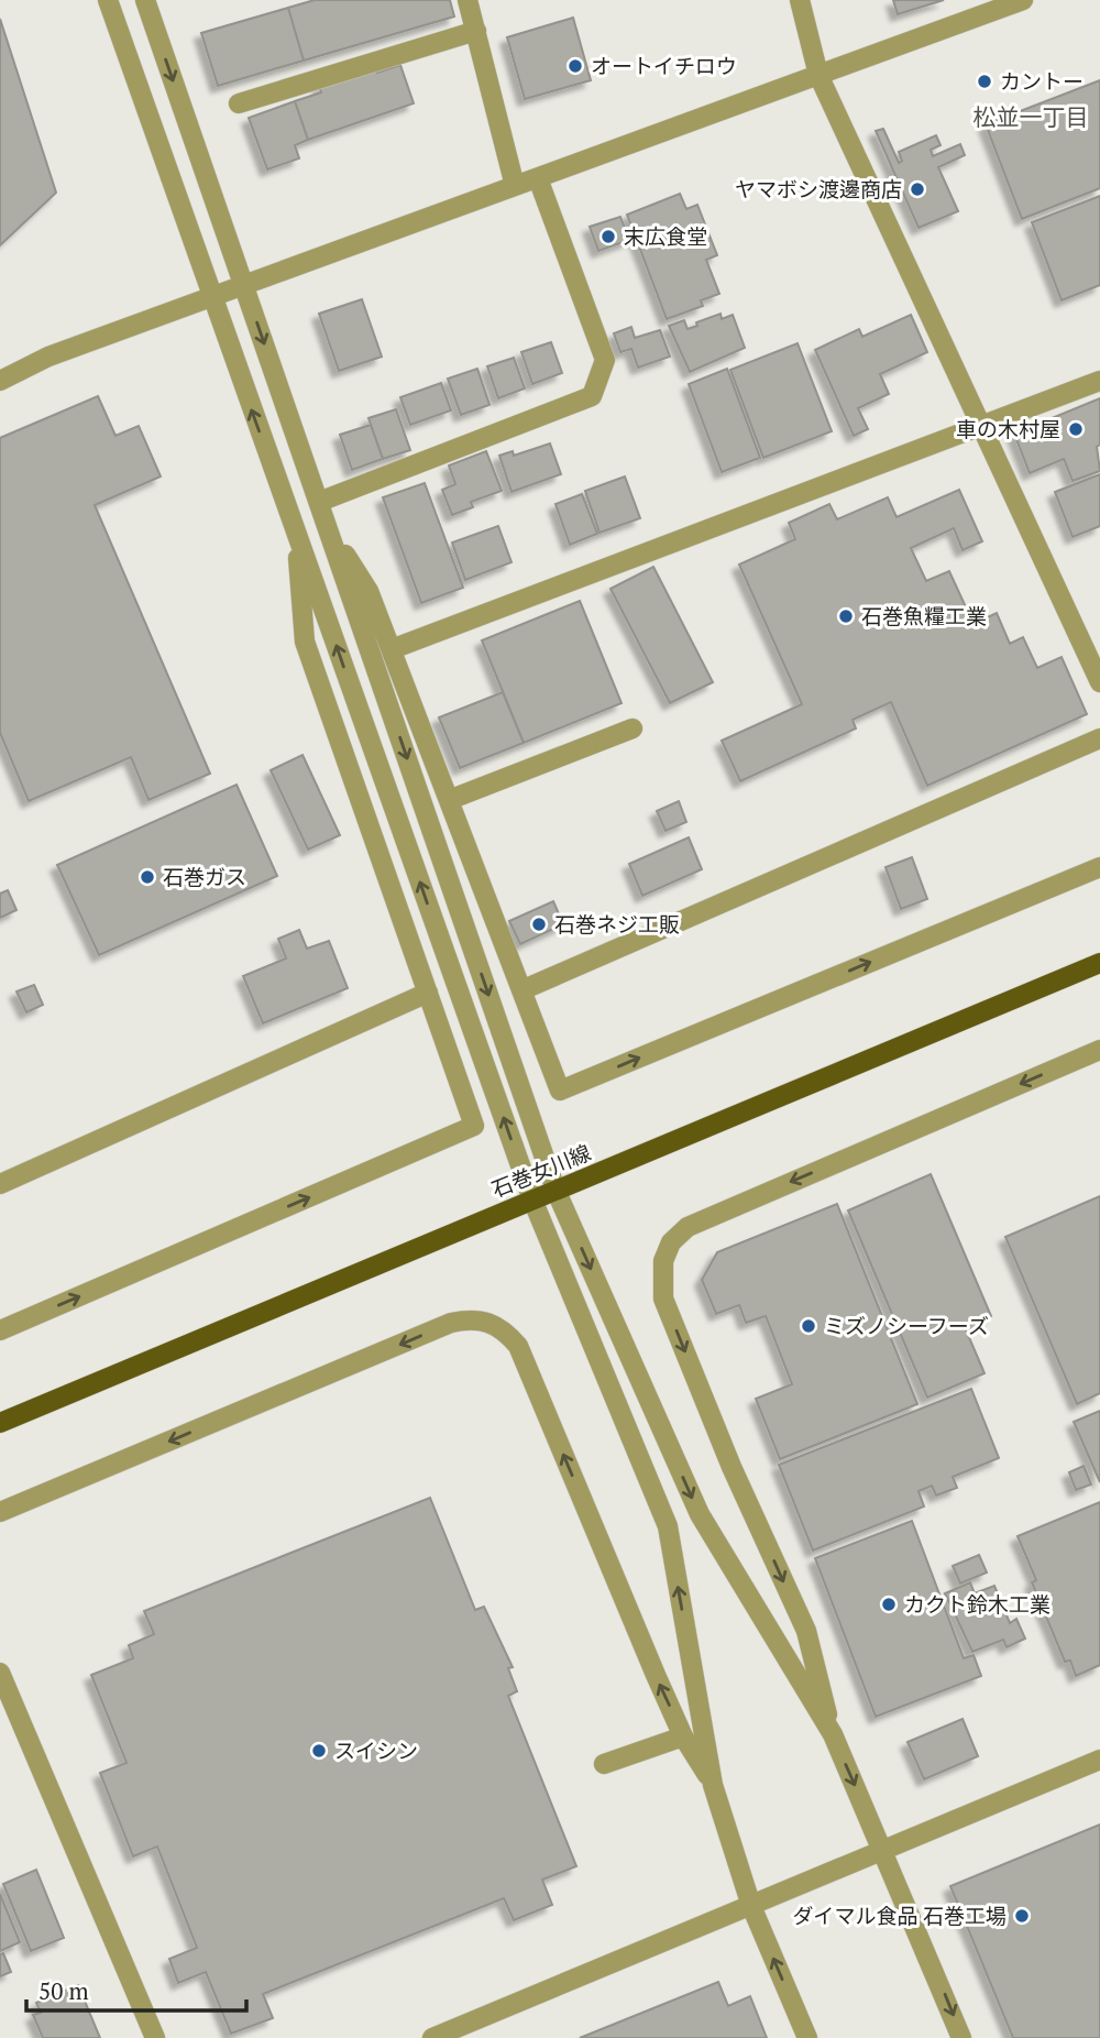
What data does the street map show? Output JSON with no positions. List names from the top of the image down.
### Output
{
  "streets": {
    "main road": ["石巻女川線"]
  },
  "districts": ["松並一丁目"],
  "places": [
    "オートイチロウ",
    "カントー",
    "ヤマボシ渡邊商店",
    "末広食堂",
    "車の木村屋",
    "石巻魚糧工業",
    "石巻ガス",
    "石巻ネジ工販",
    "ミズノシーフーズ",
    "カクト鈴木工業",
    "スイシン",
    "ダイマル食品 石巻工場"
  ],
  "scale_bar": "50 m"
}
